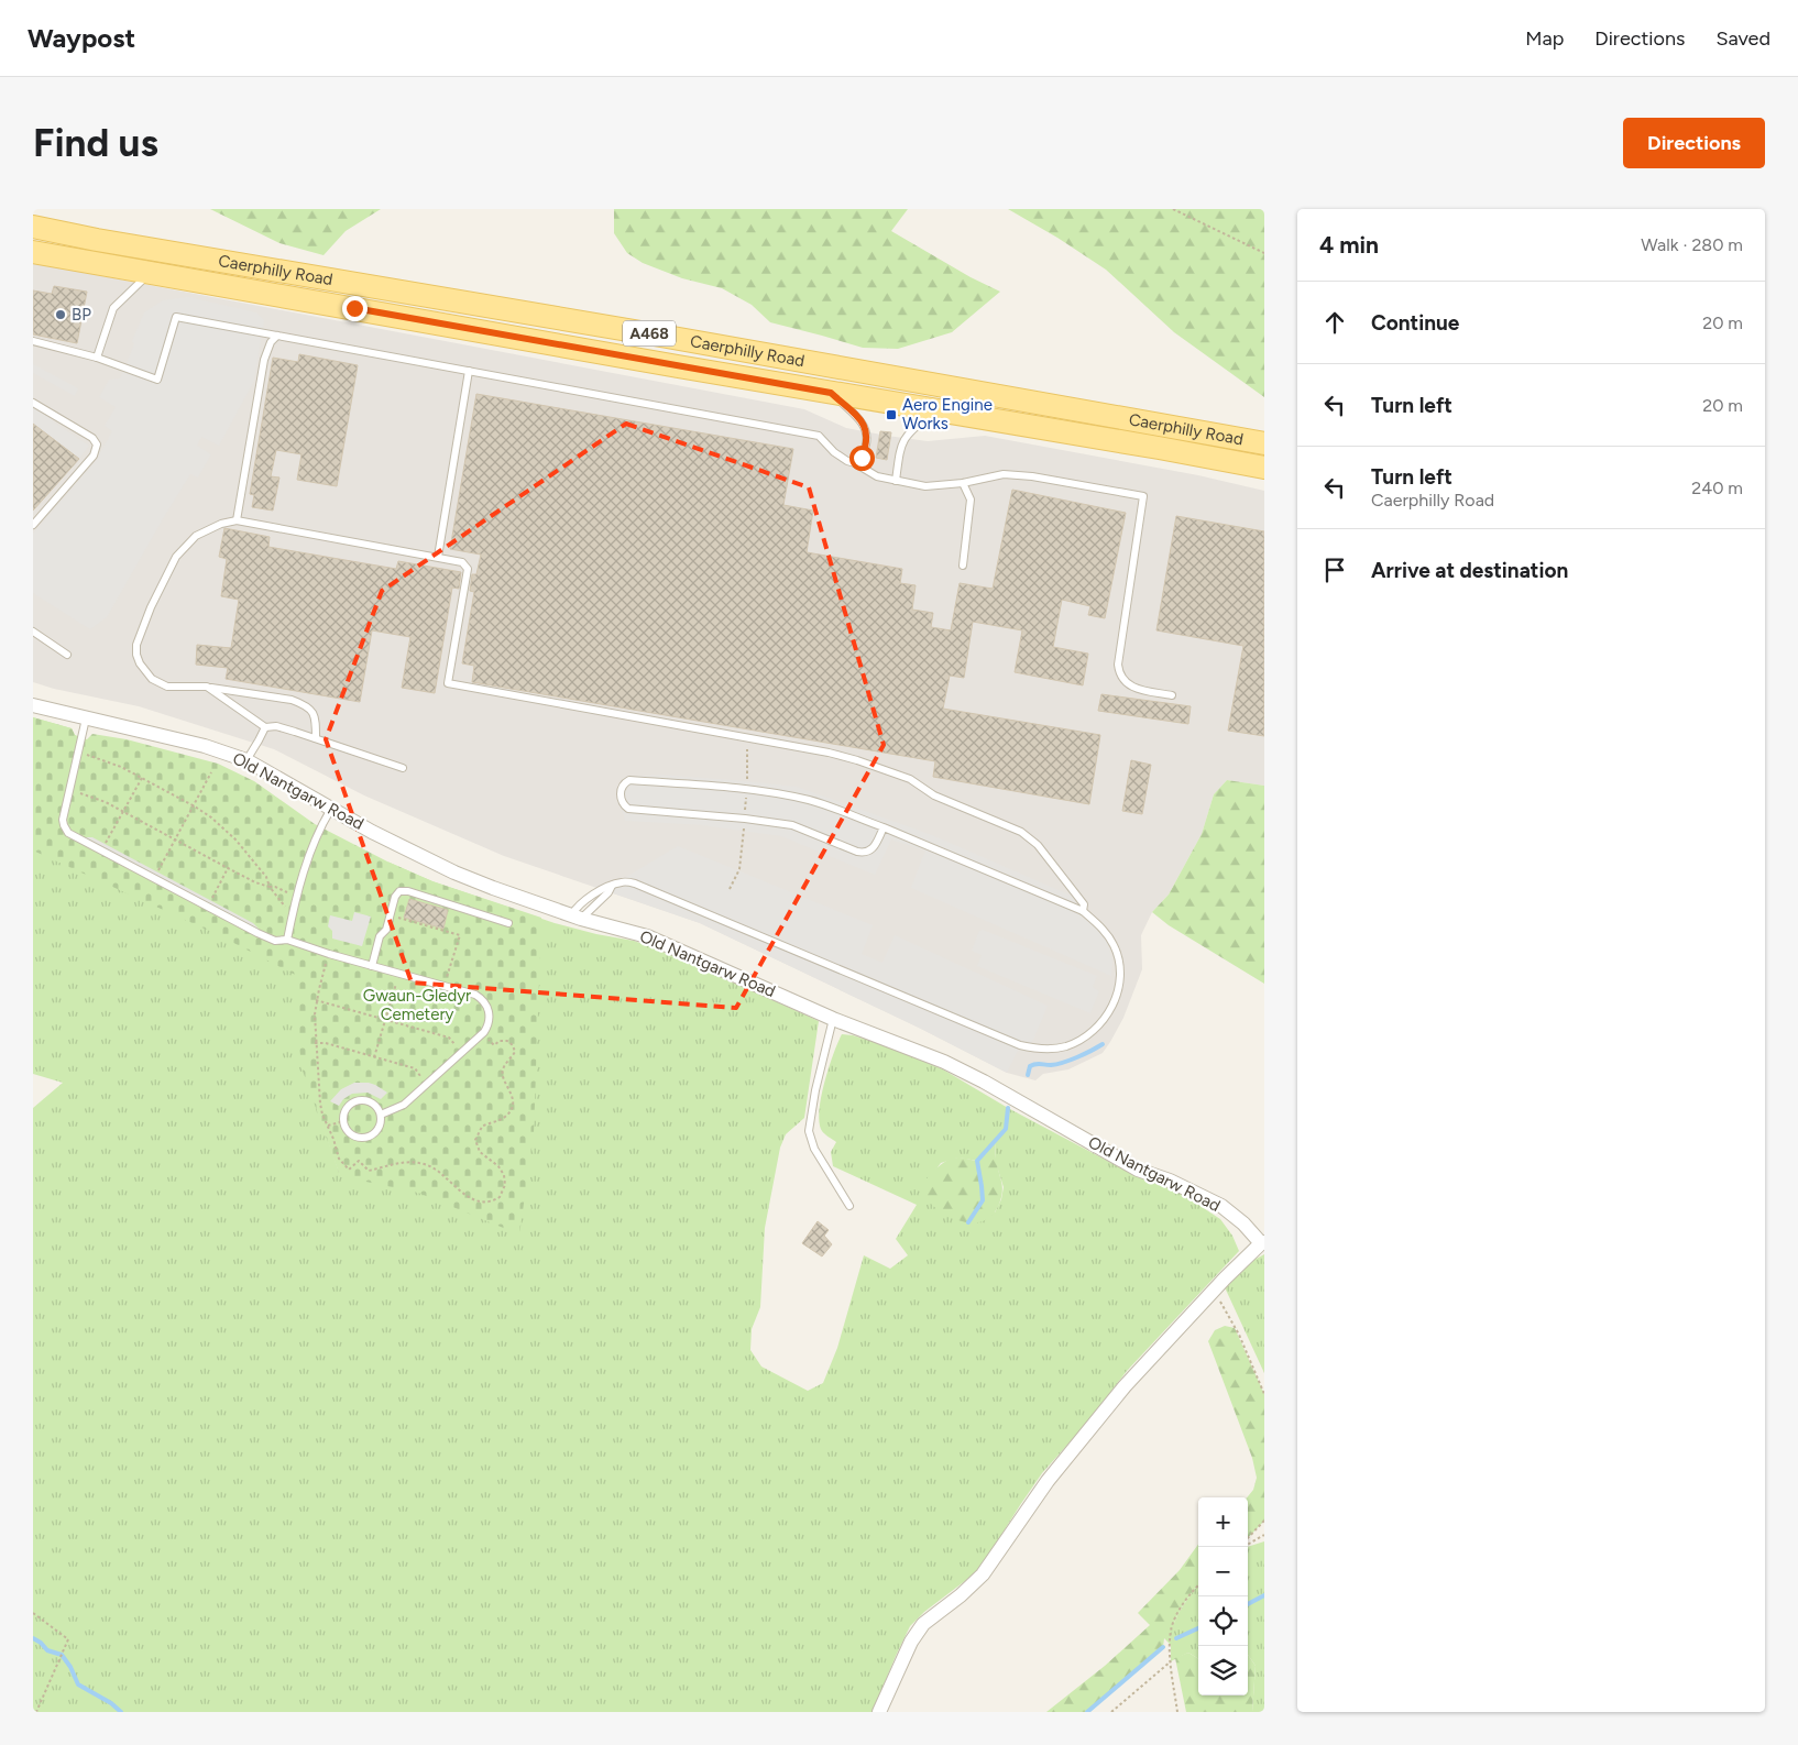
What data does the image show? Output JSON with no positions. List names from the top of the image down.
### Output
{
  "streets": {
    "main road": ["Caerphilly Road", "A468"],
    "street": ["Old Nantgarw Road"]
  },
  "parks": ["Gwaun-Gledyr Cemetery"],
  "places": {
    "other": ["BP"],
    "transit": ["Aero Engine Works"]
  },
  "page": {
    "header": "Waypost",
    "nav": ["Map", "Directions", "Saved"],
    "buttons": "Directions",
    "title": "Find us",
    "heading": ["4 min", "Walk · 280 m"],
    "list": [
      ["Continue", "20 m"],
      ["Turn left", "20 m"],
      ["Turn left", "Caerphilly Road", "240 m"],
      "Arrive at destination"
    ],
    "map_buttons": ["+", "−"]
  }
}
